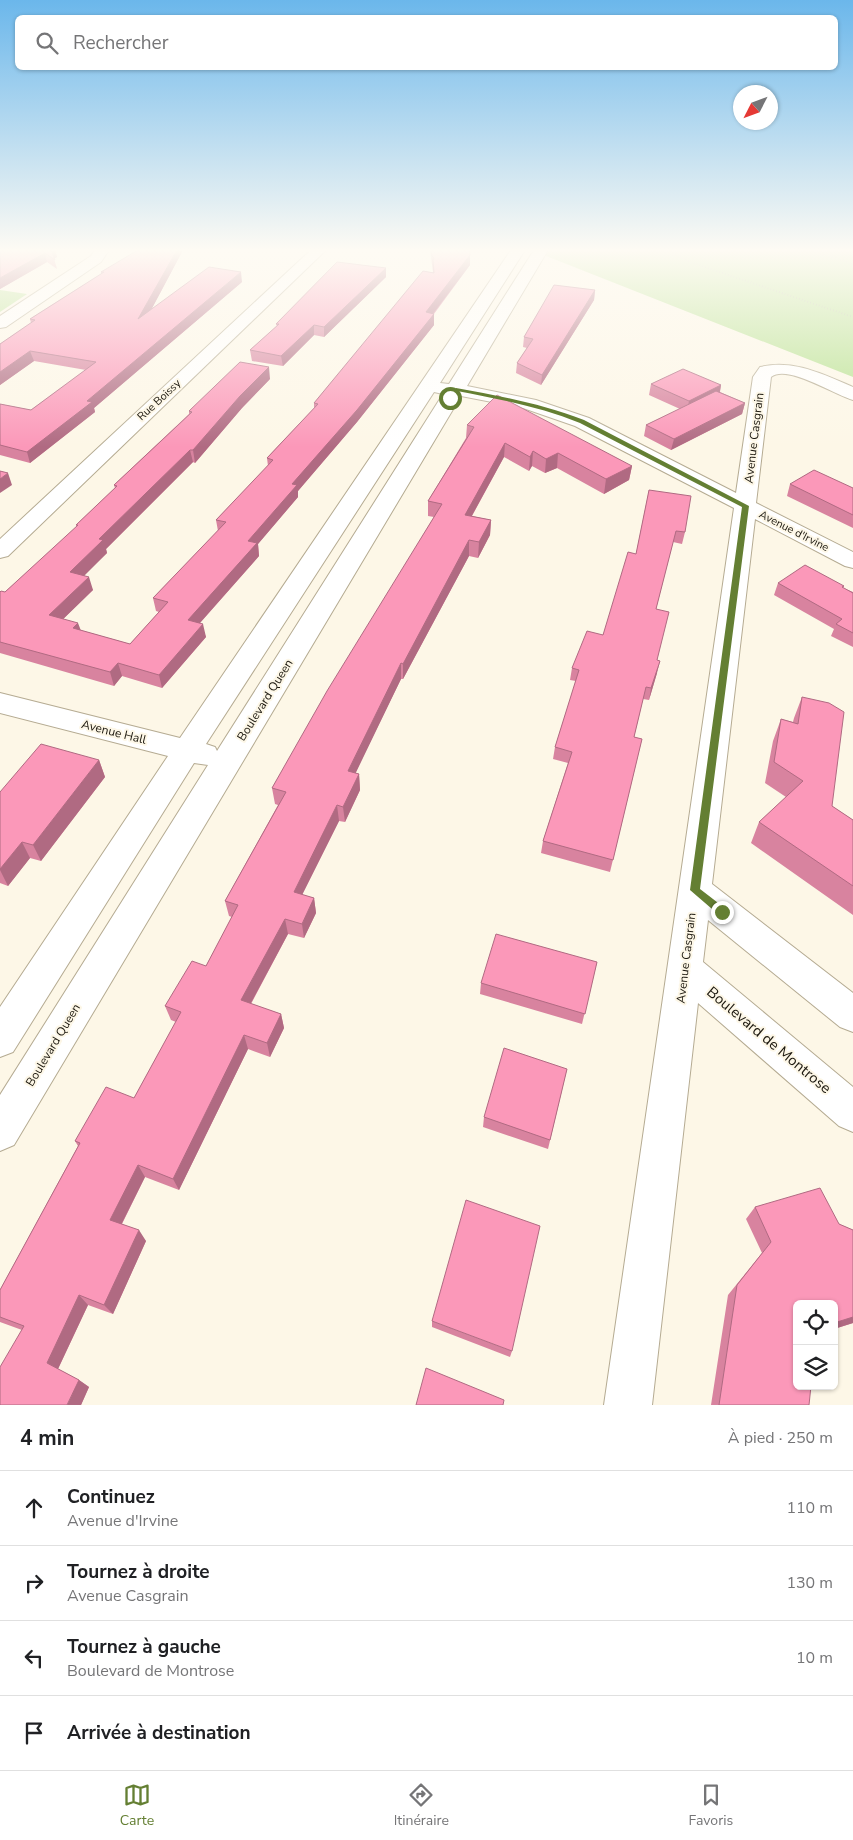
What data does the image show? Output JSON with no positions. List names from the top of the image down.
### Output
{
  "streets": {
    "street": [
      "Rue Boissy",
      "Avenue Casgrain",
      "Avenue d'Irvine",
      "Boulevard Queen",
      "Avenue Hall",
      "Boulevard de Montrose"
    ]
  },
  "crossings": [
    ["Avenue Casgrain", "Avenue d'Irvine"],
    ["Avenue Casgrain", "Boulevard de Montrose"],
    ["Avenue d'Irvine", "Boulevard Queen"],
    ["Boulevard Queen", "Avenue Hall"]
  ],
  "north": "bottom left",
  "page": {
    "search": "Rechercher",
    "heading": ["4 min", "À pied · 250 m"],
    "list": [
      ["Continuez", "Avenue d'Irvine", "110 m"],
      ["Tournez à droite", "Avenue Casgrain", "130 m"],
      ["Tournez à gauche", "Boulevard de Montrose", "10 m"],
      "Arrivée à destination"
    ],
    "nav": ["Carte", "Itinéraire", "Favoris"]
  }
}
